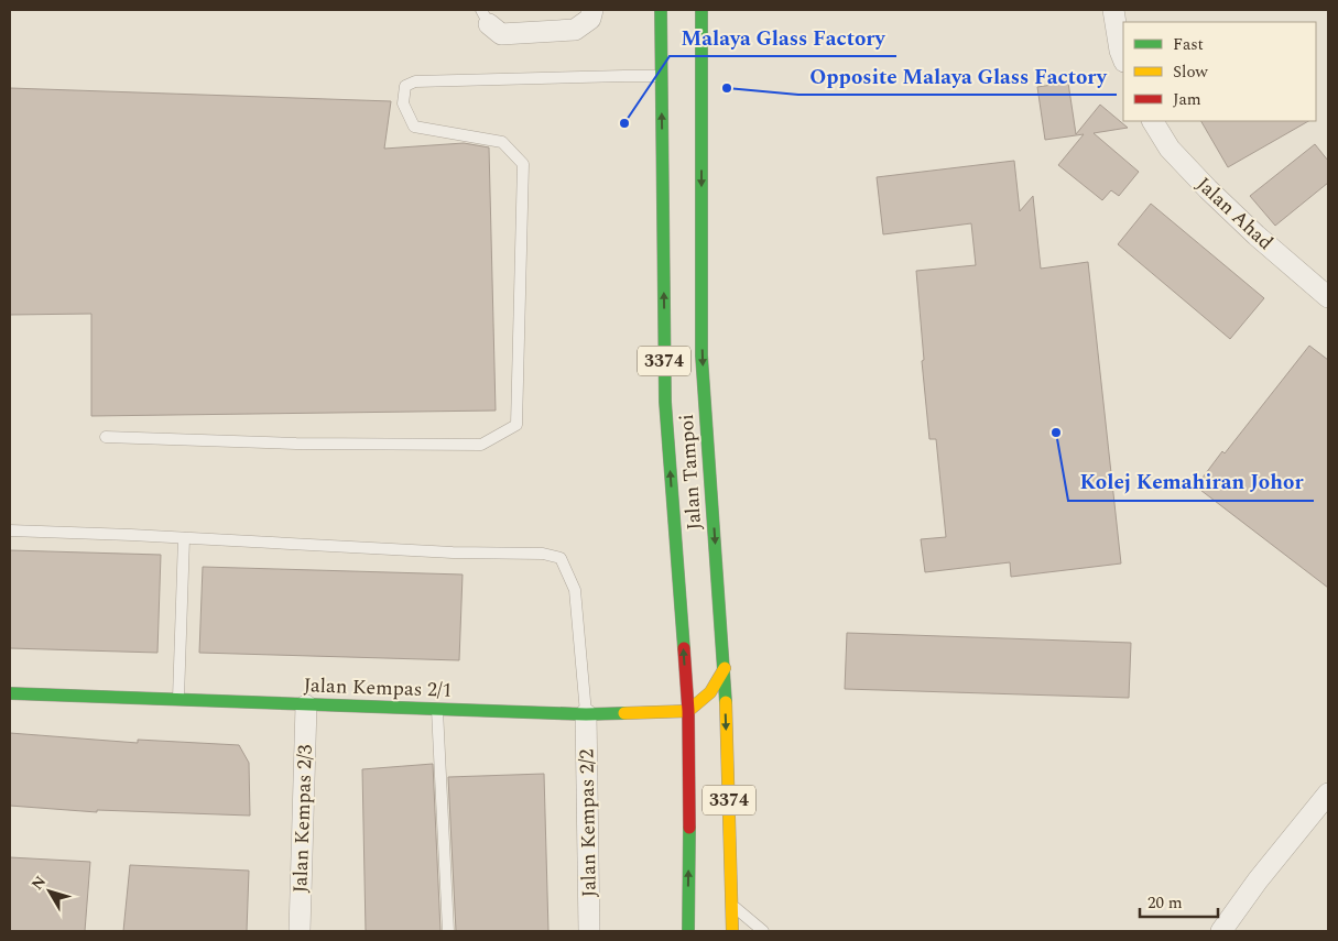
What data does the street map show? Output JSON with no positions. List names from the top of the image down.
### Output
{
  "streets": {
    "main road": ["3374", "Jalan Tampoi", "Jalan Kempas 2/1"],
    "street": ["Jalan Ahad", "Jalan Kempas 2/3", "Jalan Kempas 2/2"]
  },
  "crossings": [
    ["Jalan Tampoi", "Jalan Kempas 2/1"],
    ["Jalan Kempas 2/1", "Jalan Kempas 2/3"],
    ["Jalan Kempas 2/1", "Jalan Kempas 2/2"]
  ],
  "places": ["Opposite Malaya Glass Factory", "Malaya Glass Factory", "Kolej Kemahiran Johor"],
  "legend": ["Fast", "Slow", "Jam"],
  "scale_bar": "20 m",
  "north": "top left"
}
